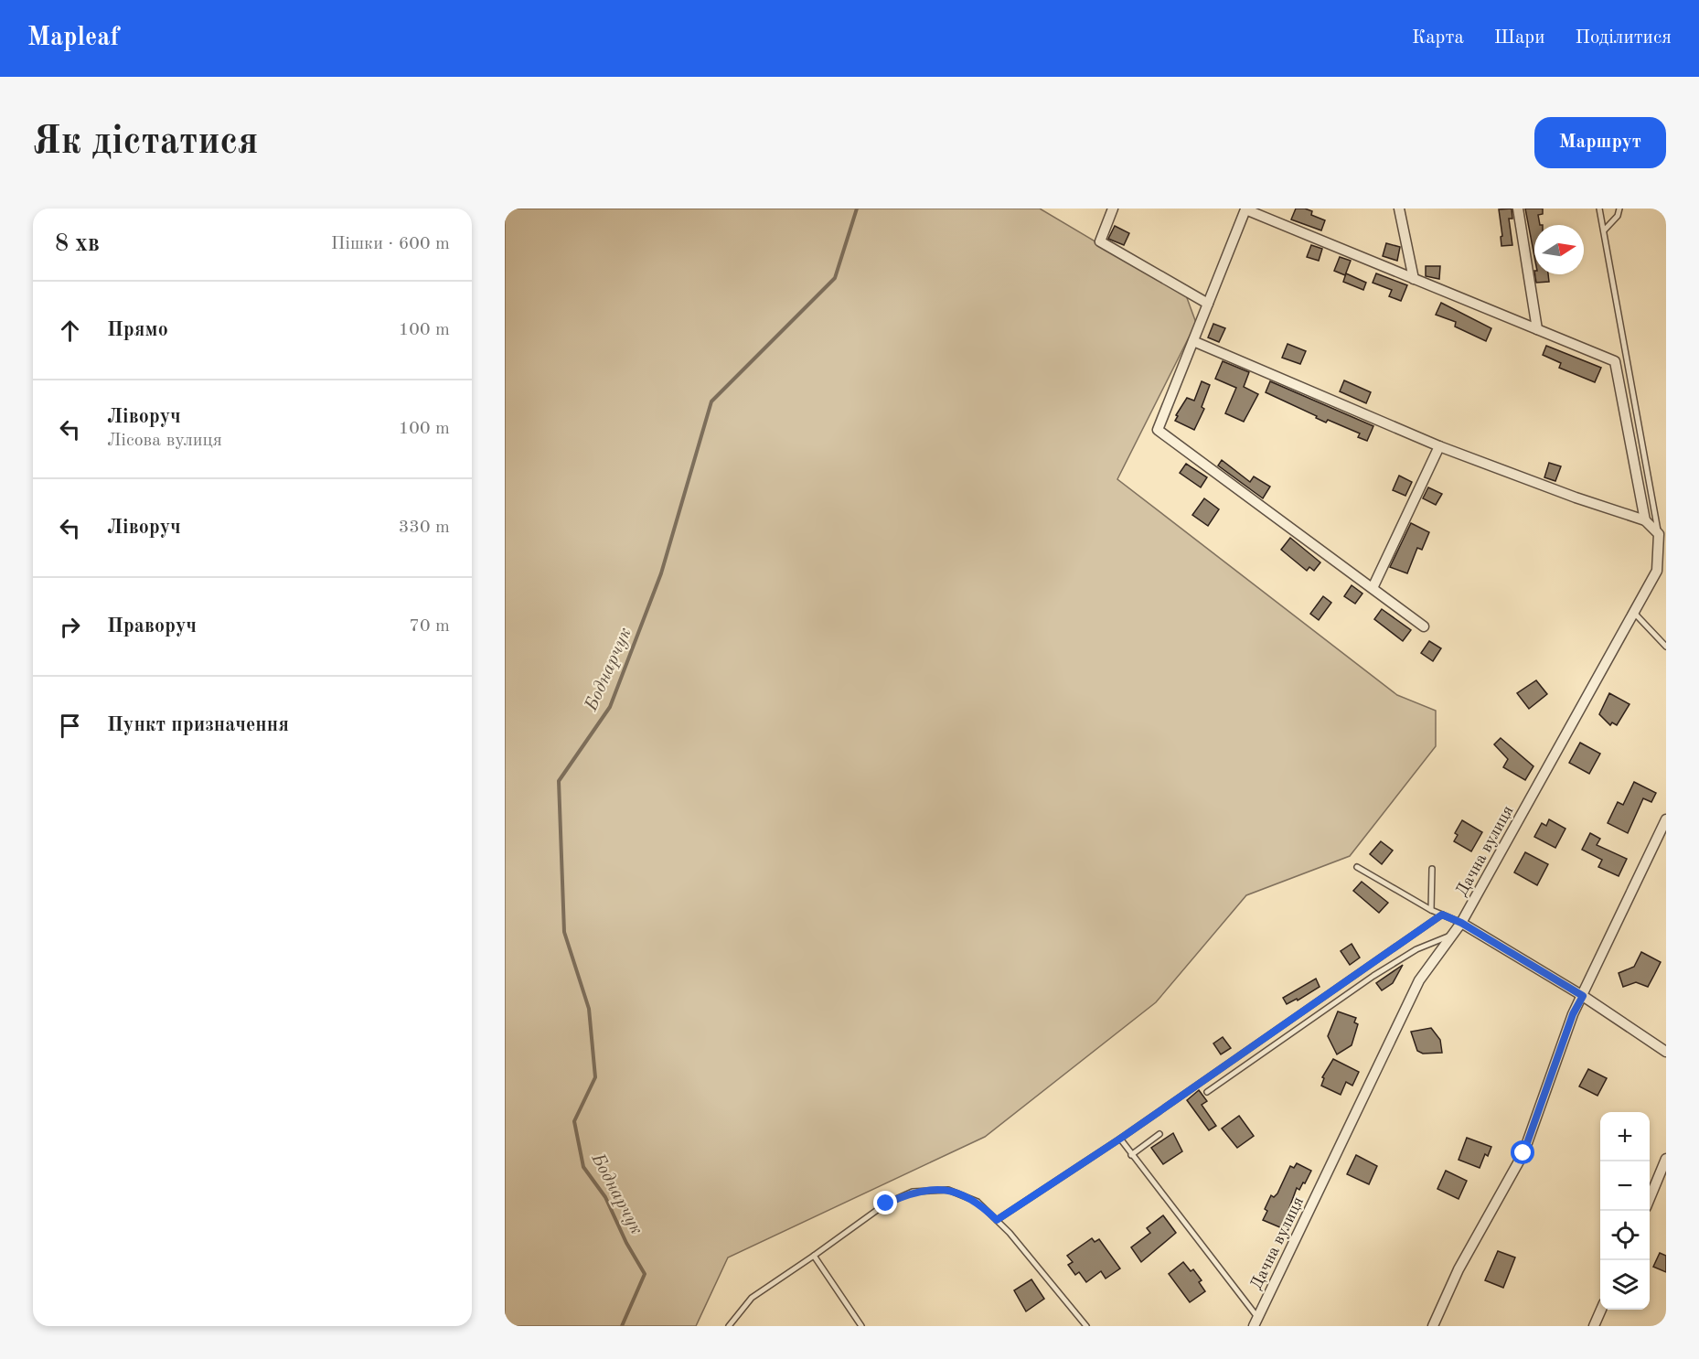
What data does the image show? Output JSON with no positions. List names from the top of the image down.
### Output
{
  "streets": {
    "street": ["Дачна вулиця"]
  },
  "water": ["Боднарчук"],
  "north": "right",
  "page": {
    "header": "Mapleaf",
    "nav": ["Карта", "Шари", "Поділитися"],
    "buttons": "Маршрут",
    "title": "Як дістатися",
    "heading": ["8 хв", "Пішки · 600 m"],
    "list": [
      ["Прямо", "100 m"],
      ["Ліворуч", "Лісова вулиця", "100 m"],
      ["Ліворуч", "330 m"],
      ["Праворуч", "70 m"],
      "Пункт призначення"
    ],
    "map_buttons": ["+", "−"]
  }
}
